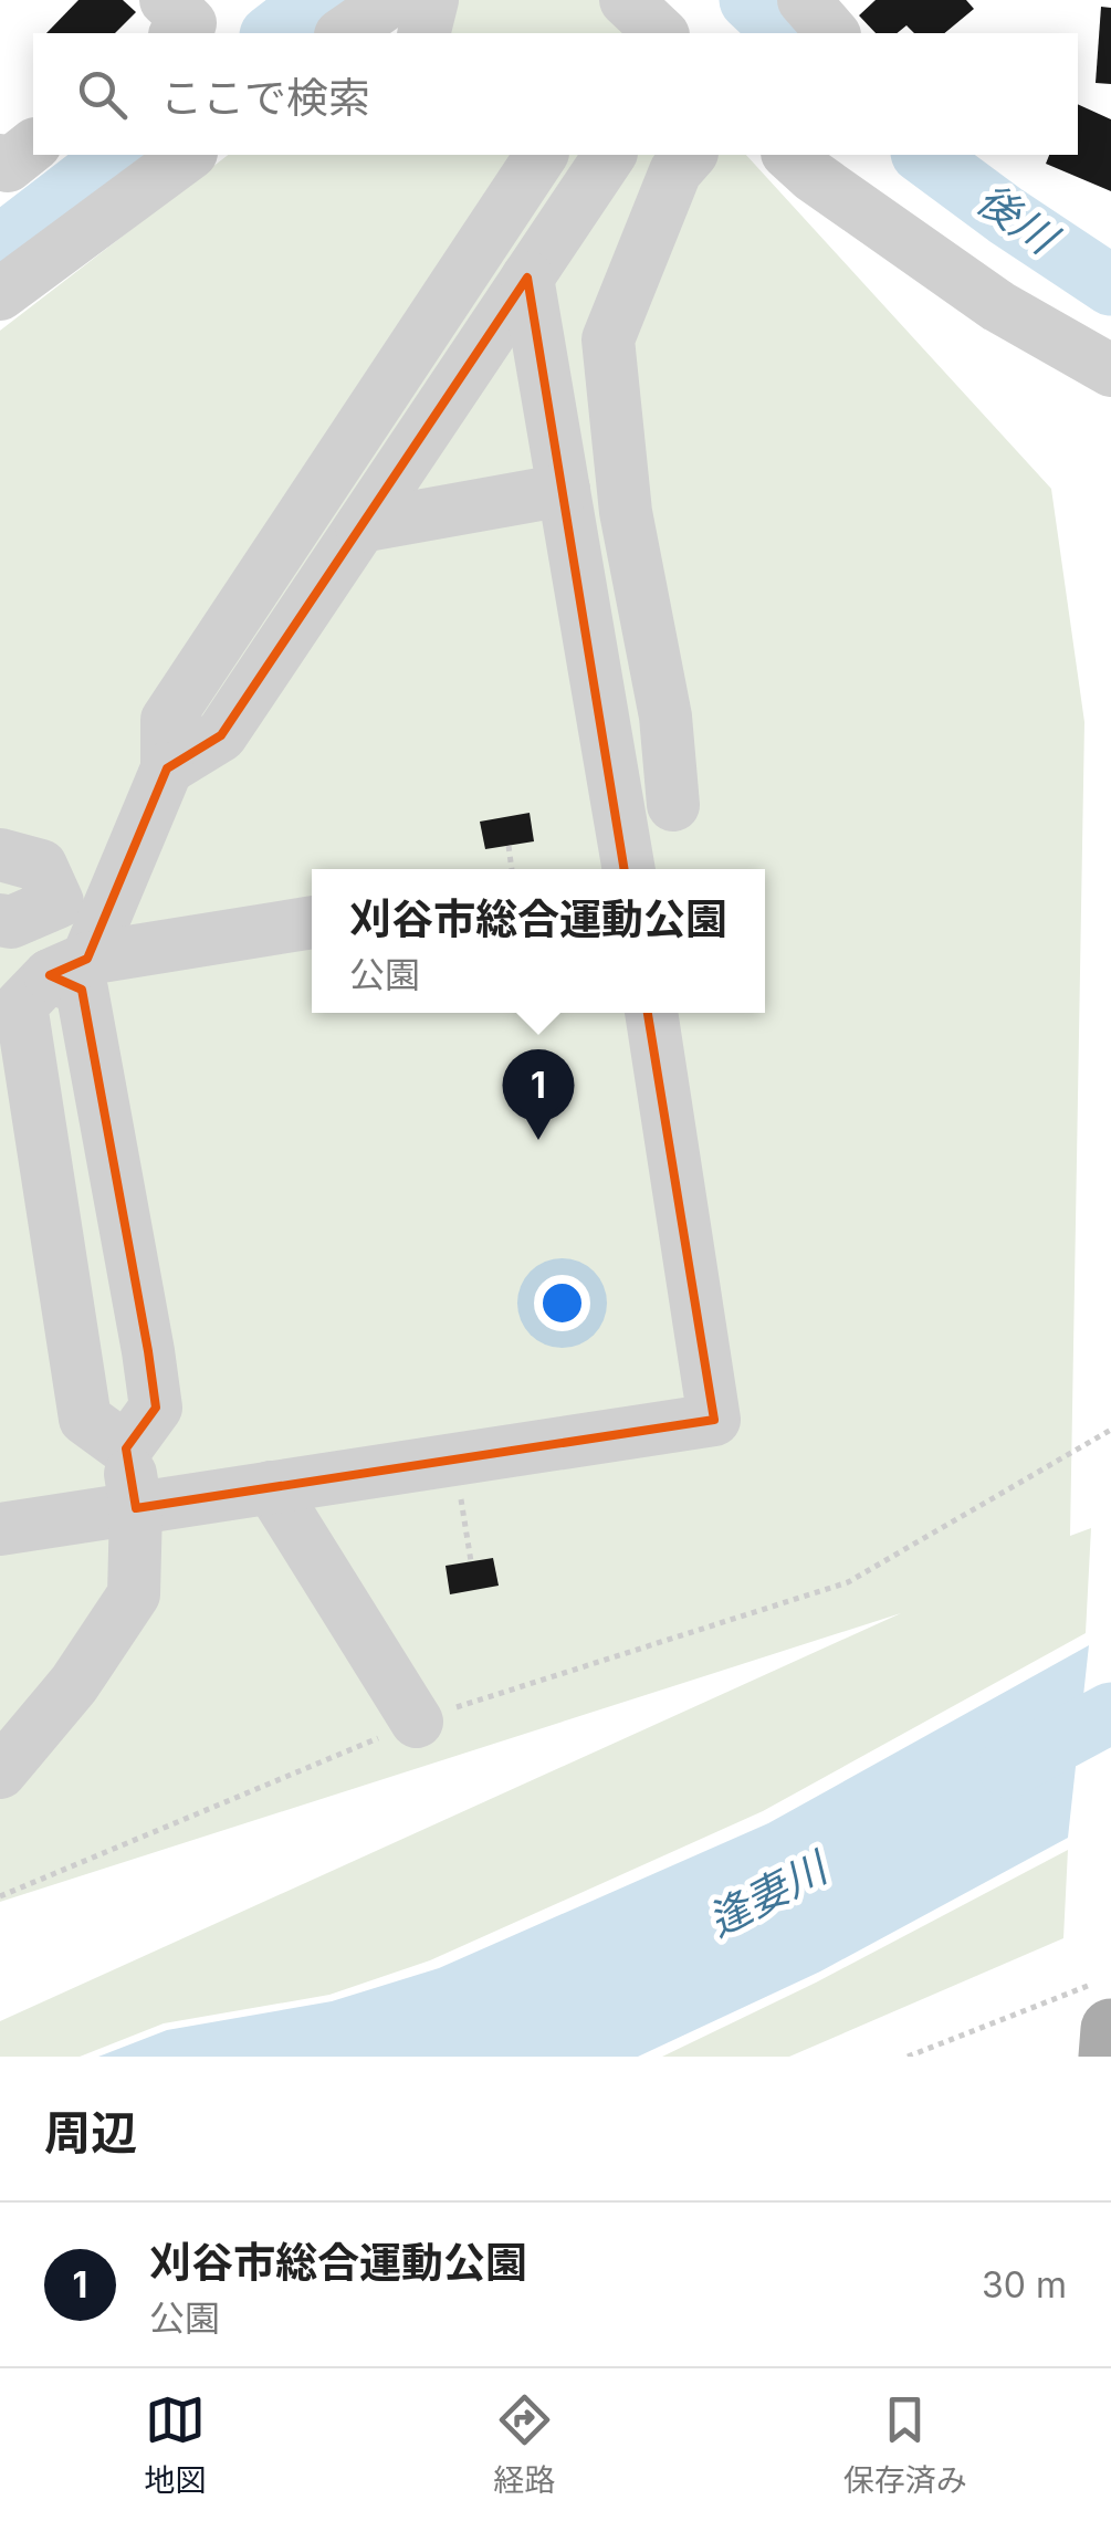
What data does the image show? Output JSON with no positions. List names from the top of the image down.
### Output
{
  "water": ["後川", "逢妻川"],
  "page": {
    "search": "ここで検索",
    "popup": ["刈谷市総合運動公園", "公園"],
    "pins": "1",
    "heading": "周辺",
    "list": [
      {
        "mark": "1",
        "name": "刈谷市総合運動公園",
        "note": "公園",
        "value": "30 m"
      }
    ],
    "nav": ["地図", "経路", "保存済み"]
  }
}
